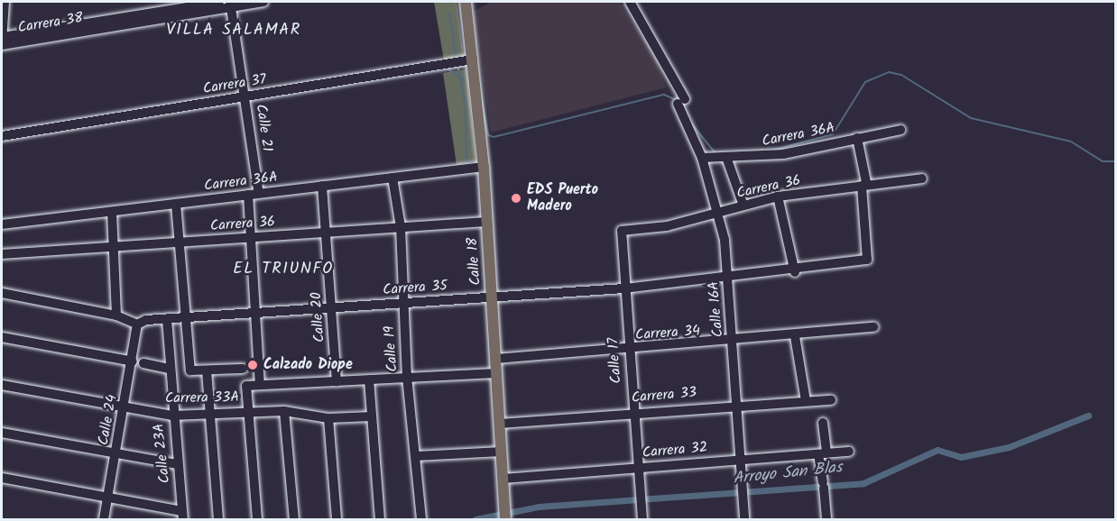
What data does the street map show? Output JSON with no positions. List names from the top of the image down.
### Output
{
  "streets": {
    "main road": ["Calle 18"],
    "street": [
      "Carrera 38",
      "Carrera 37",
      "Calle 21",
      "Carrera 36A",
      "Carrera 36",
      "Carrera 35",
      "Calle 16A",
      "Calle 20",
      "Carrera 34",
      "Calle 19",
      "Calle 17",
      "Carrera 33",
      "Carrera 33A",
      "Calle 24",
      "Carrera 32",
      "Calle 23A"
    ]
  },
  "crossings": [
    ["Carrera 38", "Calle 21"],
    ["Carrera 37", "Calle 21"],
    ["Carrera 37", "Calle 18"],
    ["Calle 21", "Carrera 36A"],
    ["Carrera 36A", "Calle 18"],
    ["Carrera 36A", "Calle 16A"],
    ["Carrera 36A", "Calle 20"],
    ["Carrera 36A", "Calle 19"],
    ["Carrera 36", "Calle 18"],
    ["Carrera 36", "Carrera 35"],
    ["Carrera 36", "Calle 16A"],
    ["Carrera 36", "Calle 20"],
    ["Carrera 36", "Calle 19"],
    ["Carrera 36", "Calle 17"],
    ["Calle 18", "Carrera 35"],
    ["Calle 18", "Carrera 34"],
    ["Calle 18", "Carrera 33"],
    ["Calle 18", "Carrera 32"],
    ["Carrera 35", "Calle 16A"],
    ["Carrera 35", "Calle 20"],
    ["Carrera 35", "Calle 19"],
    ["Carrera 35", "Calle 17"],
    ["Carrera 35", "Calle 24"],
    ["Carrera 35", "Calle 23A"],
    ["Calle 16A", "Carrera 34"],
    ["Calle 16A", "Carrera 33"],
    ["Calle 16A", "Carrera 32"],
    ["Carrera 34", "Calle 17"],
    ["Calle 17", "Carrera 33"],
    ["Calle 17", "Carrera 32"],
    ["Carrera 33A", "Calle 24"],
    ["Carrera 33A", "Calle 23A"]
  ],
  "districts": ["VILLA SALAMAR", "EL TRIUNFO"],
  "water": ["Arroyo San Blas"],
  "places": ["EDS Puerto Madero", "Calzado Diope"]
}
